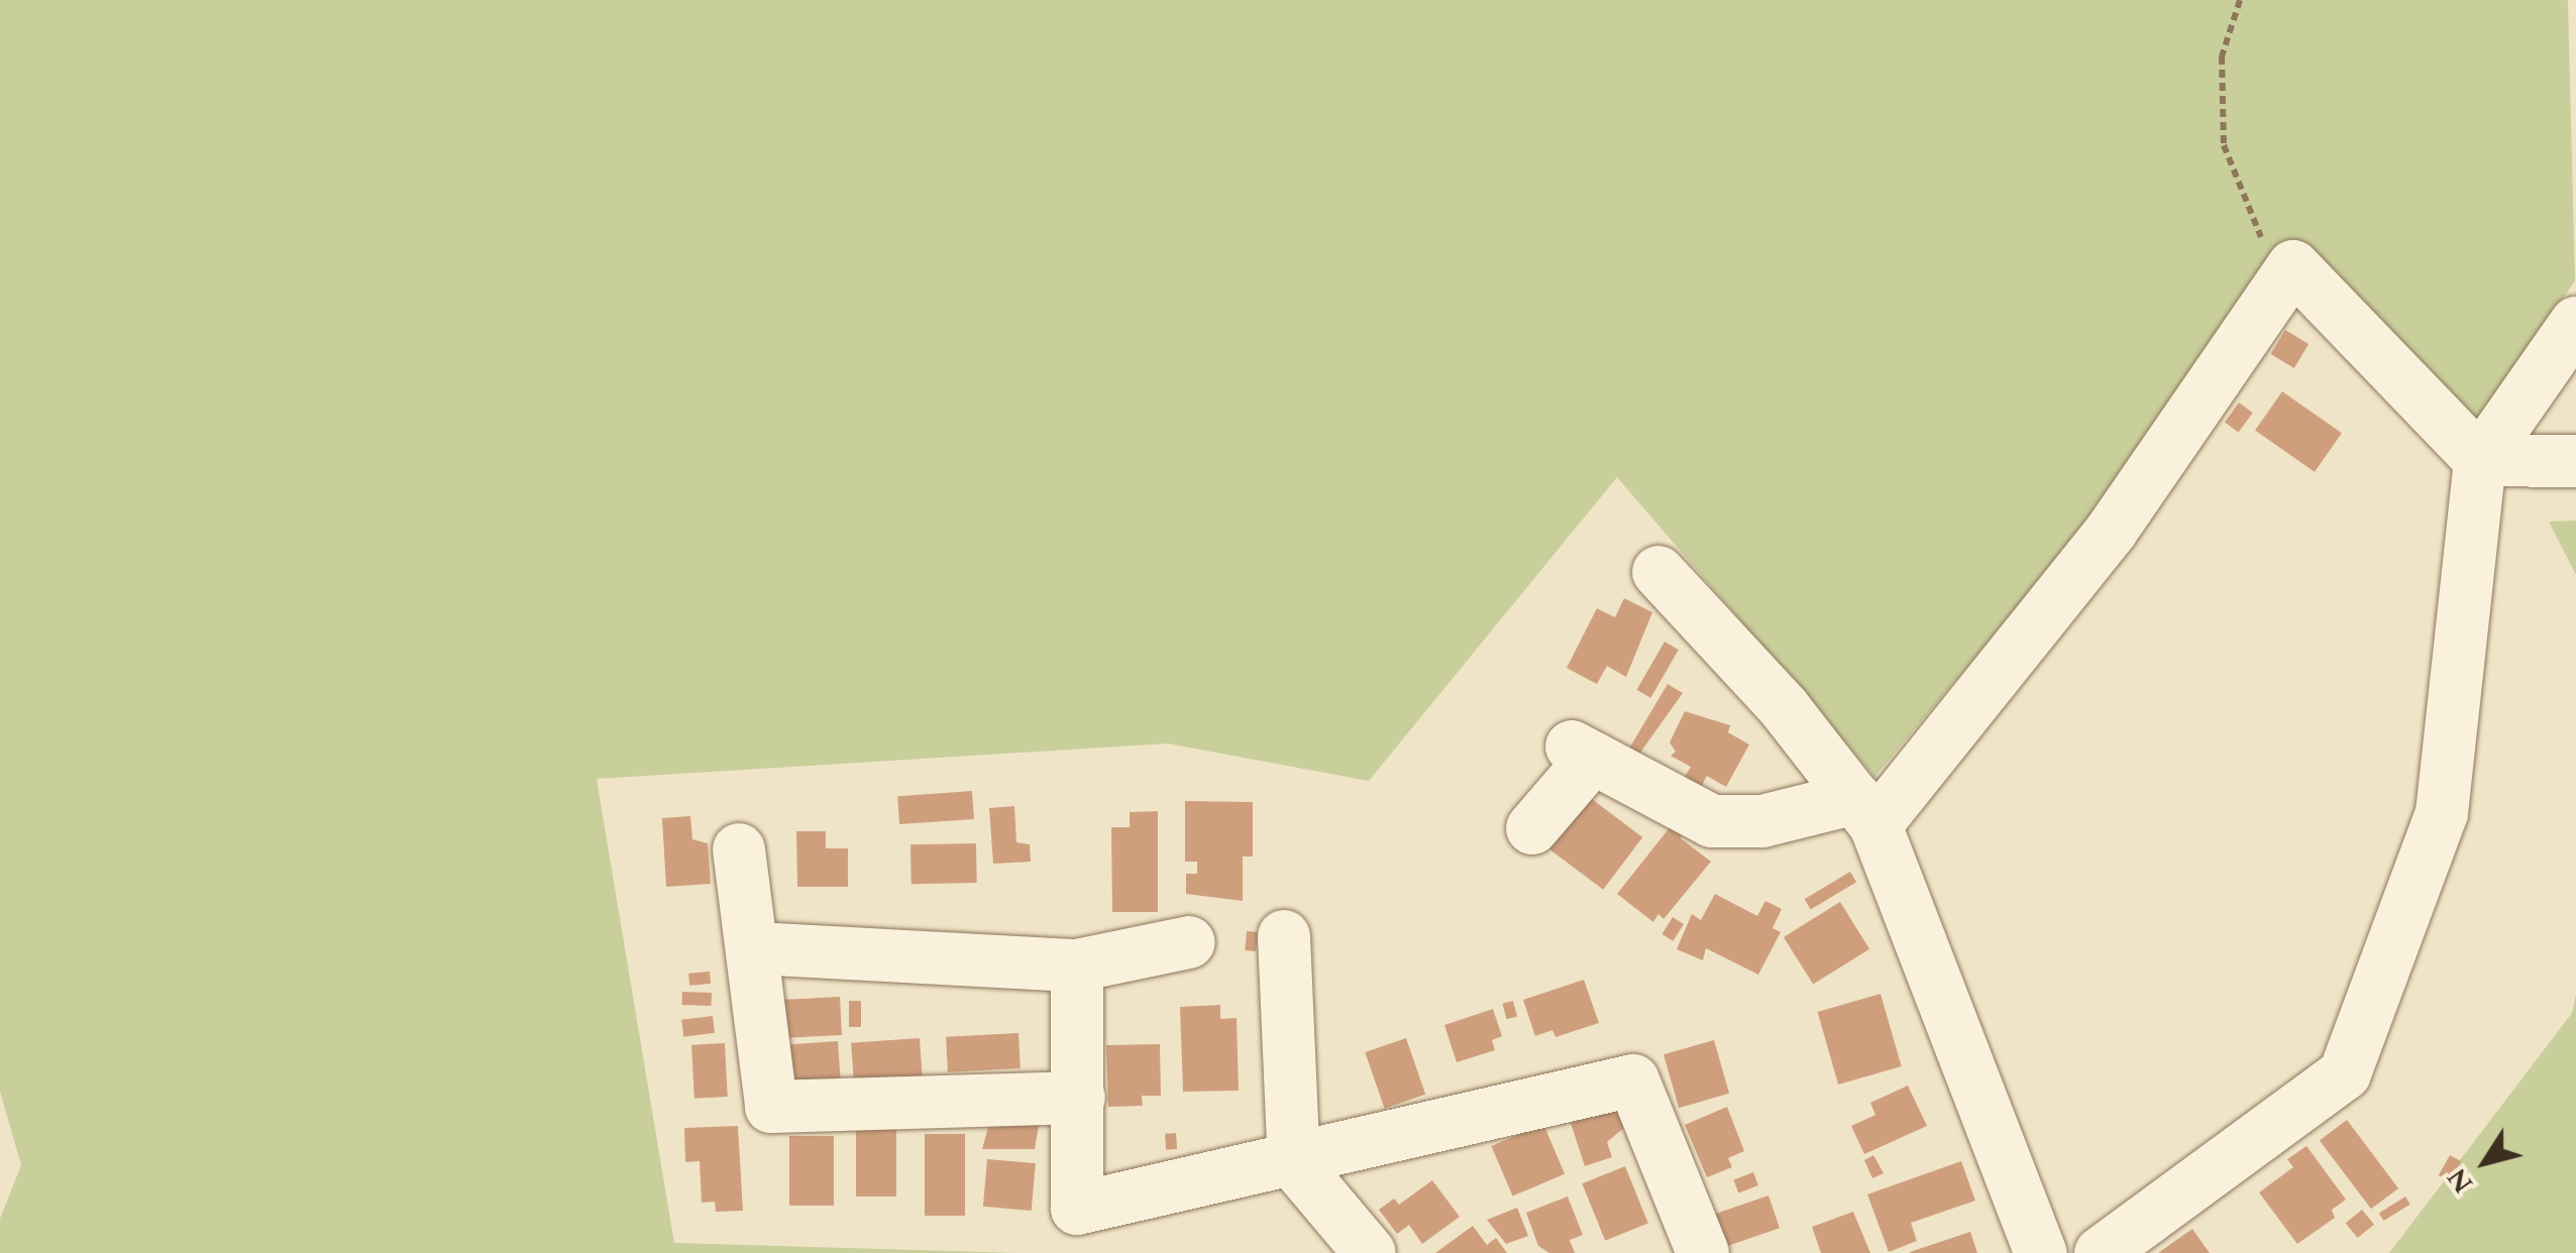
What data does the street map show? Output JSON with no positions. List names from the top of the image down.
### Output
{
  "north": "bottom left"
}
